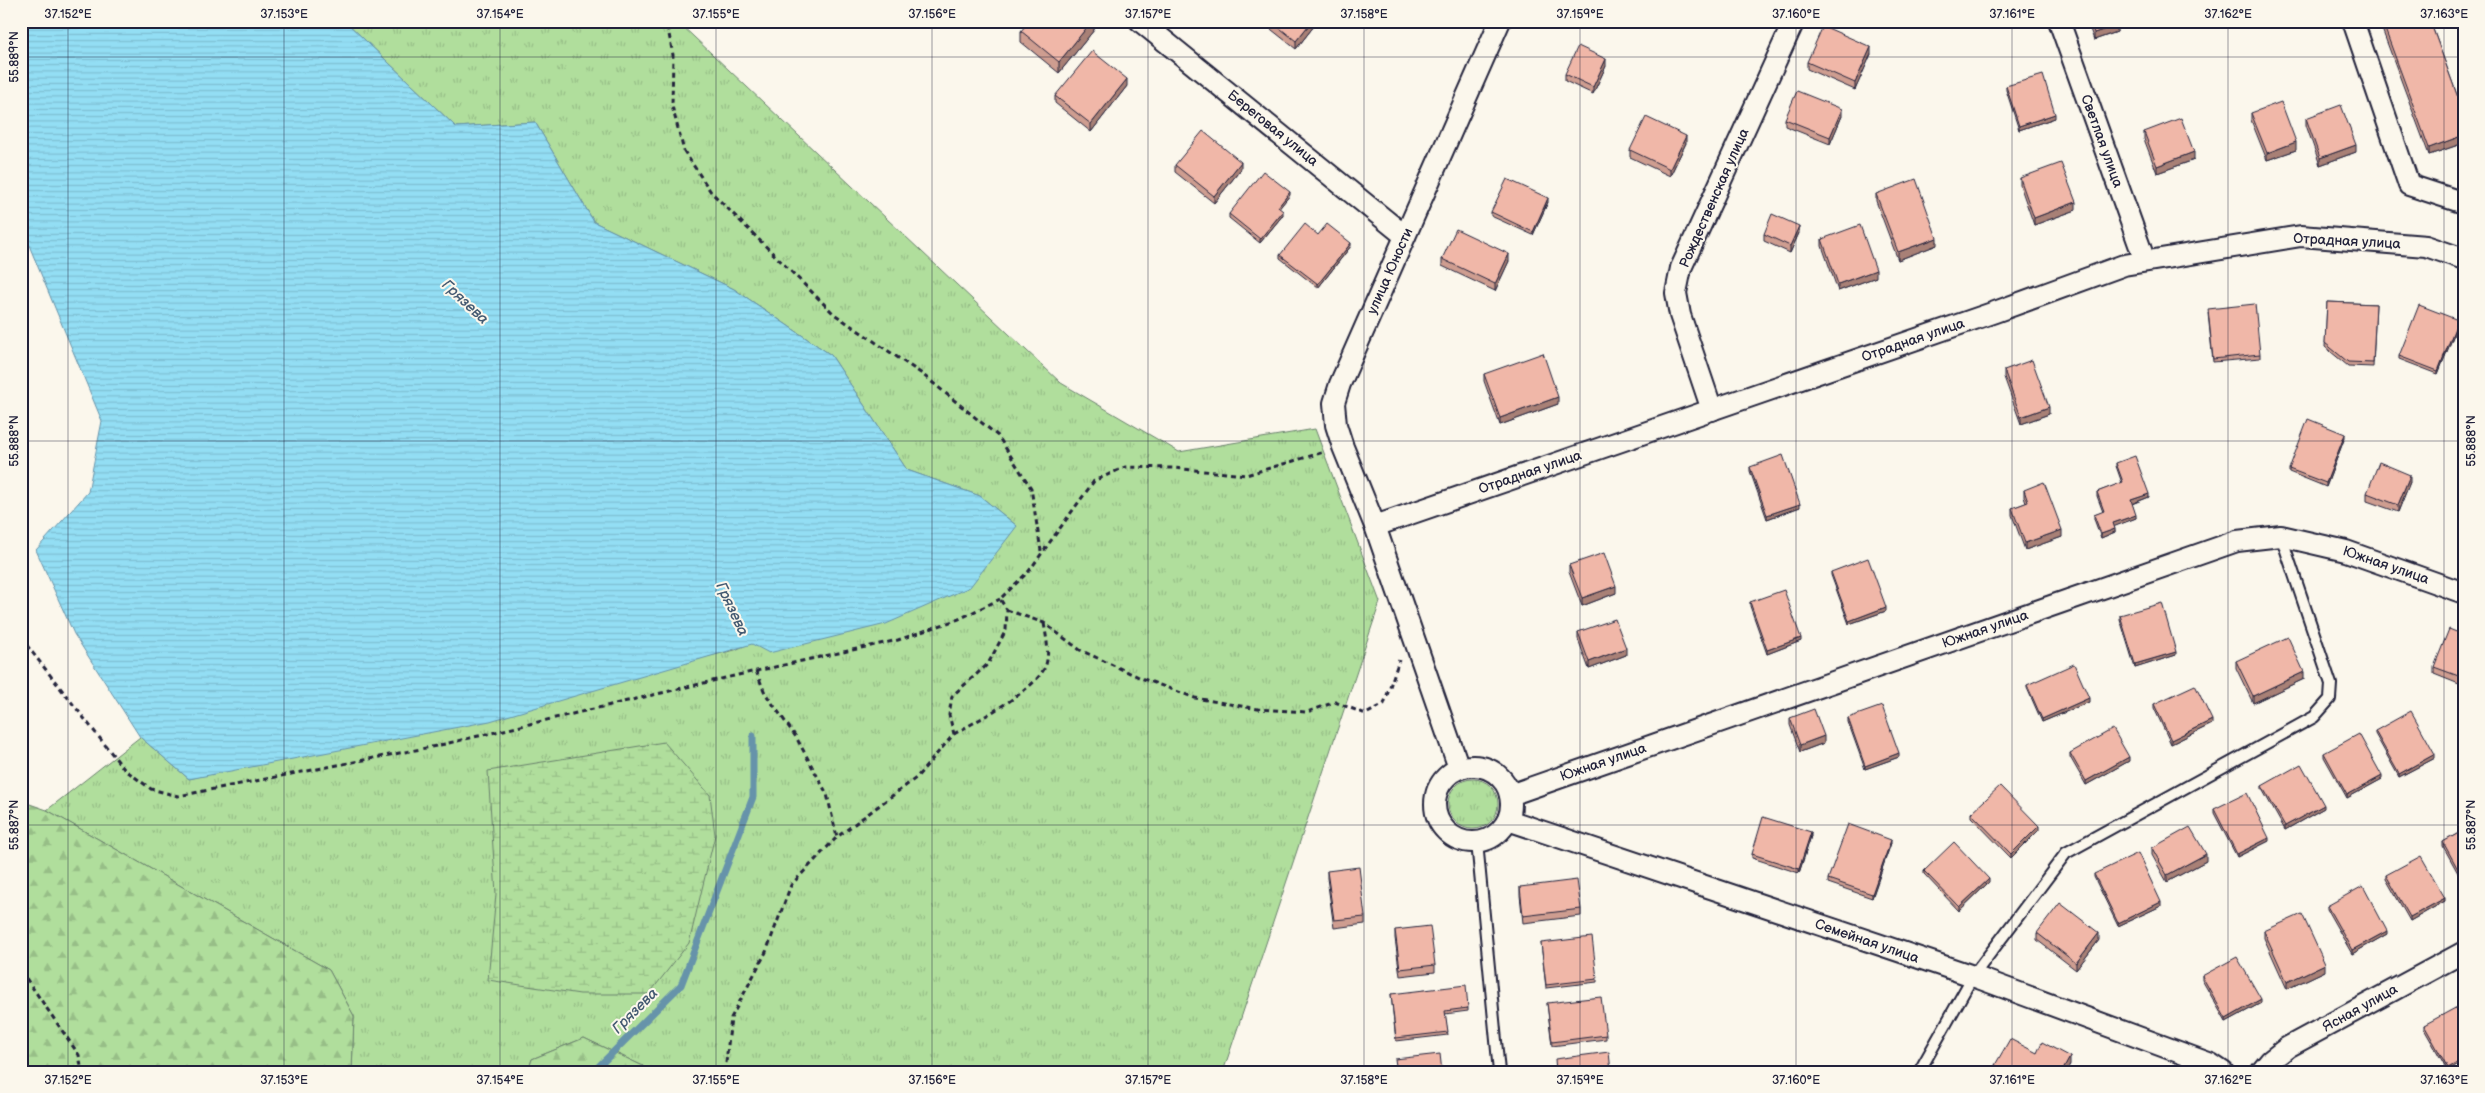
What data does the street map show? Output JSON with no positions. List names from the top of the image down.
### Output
{
  "streets": {
    "street": [
      "Береговая улица",
      "Светлая улица",
      "Рождественская улица",
      "Отрадная улица",
      "улица Юности",
      "Южная улица",
      "Семейная улица",
      "Ясная улица"
    ]
  },
  "crossings": [
    ["Береговая улица", "улица Юности"],
    ["Светлая улица", "Отрадная улица"],
    ["Рождественская улица", "Отрадная улица"],
    ["Отрадная улица", "улица Юности"],
    ["улица Юности", "Южная улица"],
    ["улица Юности", "Семейная улица"],
    ["Южная улица", "Семейная улица"]
  ],
  "water": ["Грязева"],
  "coordinates": [
    "37.152°E",
    "37.153°E",
    "37.154°E",
    "37.155°E",
    "37.156°E",
    "37.157°E",
    "37.158°E",
    "37.159°E",
    "37.160°E",
    "37.161°E",
    "37.162°E",
    "37.163°E",
    "55.889°N",
    "55.888°N",
    "55.887°N"
  ]
}
